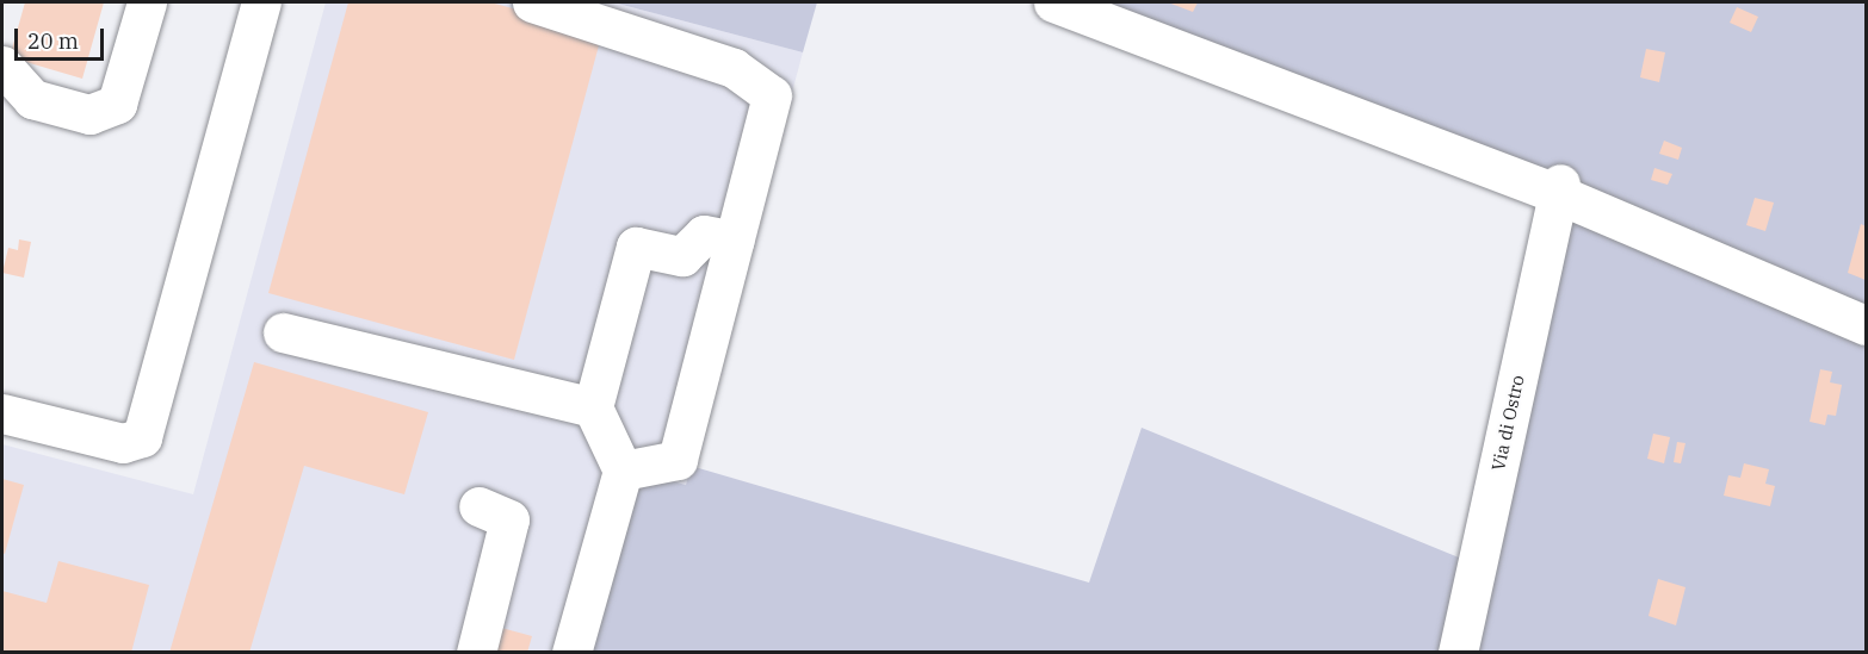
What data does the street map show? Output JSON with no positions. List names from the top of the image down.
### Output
{
  "streets": {
    "street": ["Via di Ostro"]
  },
  "scale_bar": "20 m"
}
